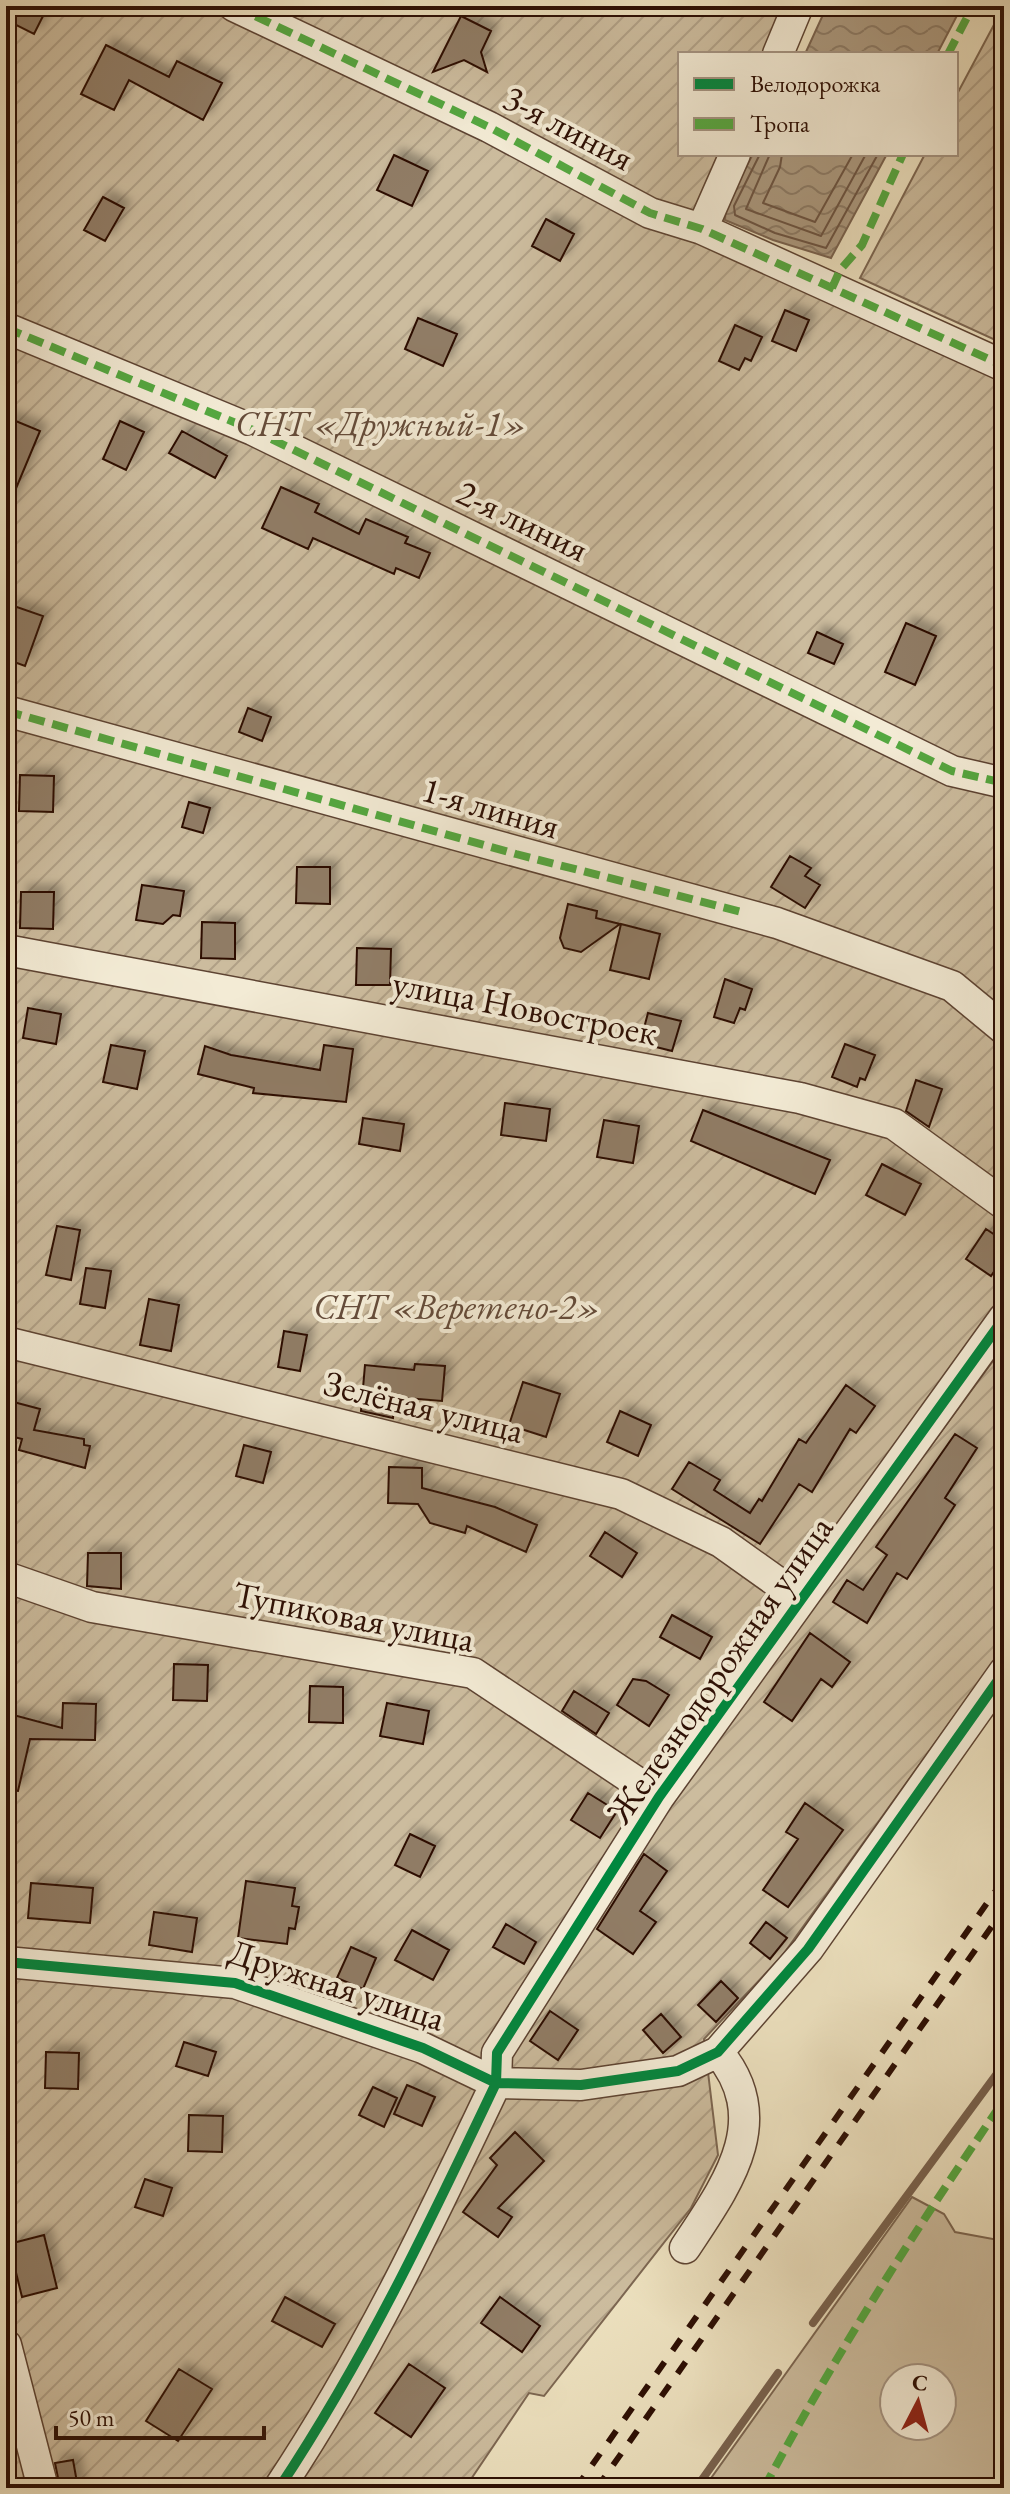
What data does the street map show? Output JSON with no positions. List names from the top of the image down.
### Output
{
  "streets": {
    "street": [
      "3-я линия",
      "2-я линия",
      "1-я линия",
      "улица Новостроек",
      "Зелёная улица",
      "Тупиковая улица",
      "Железнодорожная улица",
      "Дружная улица"
    ]
  },
  "crossings": [
    ["Зелёная улица", "Железнодорожная улица"],
    ["Тупиковая улица", "Железнодорожная улица"],
    ["Железнодорожная улица", "Дружная улица"]
  ],
  "parks": ["СНТ «Дружный-1»", "СНТ «Веретено-2»"],
  "legend": ["Велодорожка", "Тропа"],
  "scale_bar": "50 m",
  "north": "top"
}
